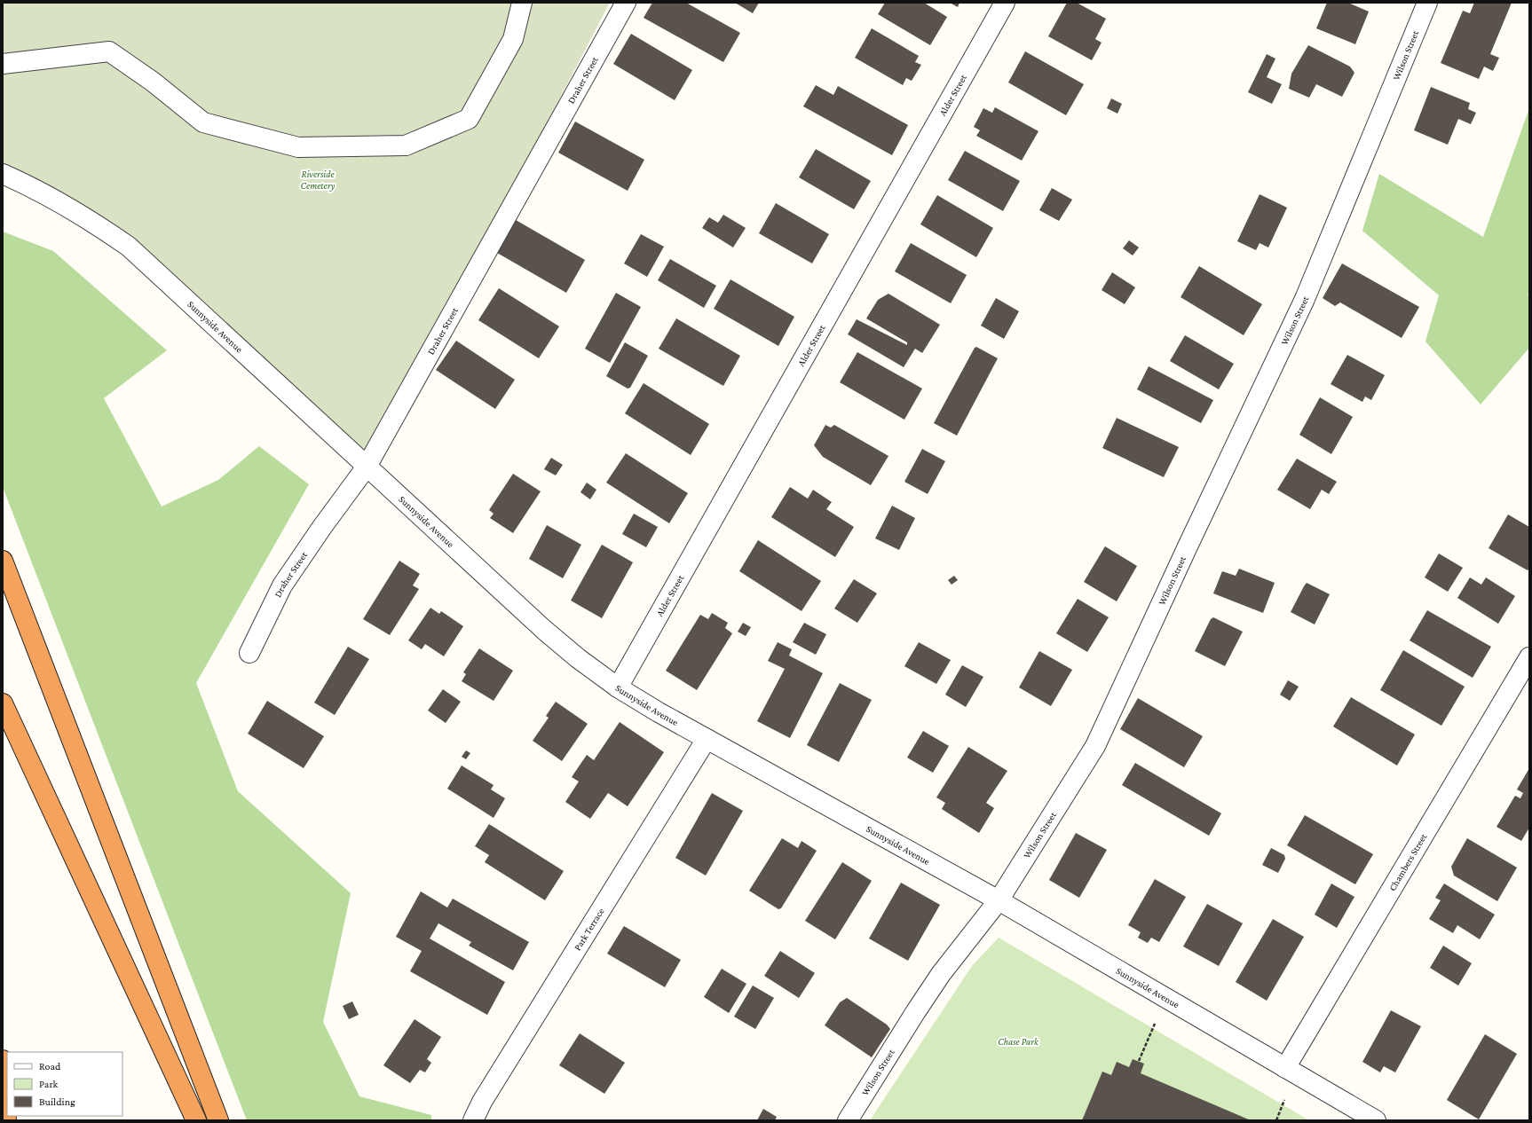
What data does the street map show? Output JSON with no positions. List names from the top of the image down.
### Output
{
  "streets": {
    "street": [
      "Wilson Street",
      "Draher Street",
      "Alder Street",
      "Sunnyside Avenue",
      "Chambers Street",
      "Park Terrace"
    ]
  },
  "crossings": [
    ["Wilson Street", "Sunnyside Avenue"],
    ["Draher Street", "Sunnyside Avenue"],
    ["Alder Street", "Sunnyside Avenue"],
    ["Sunnyside Avenue", "Chambers Street"],
    ["Sunnyside Avenue", "Park Terrace"]
  ],
  "parks": ["Riverside Cemetery", "Chase Park"],
  "legend": ["Road", "Park", "Building"]
}
